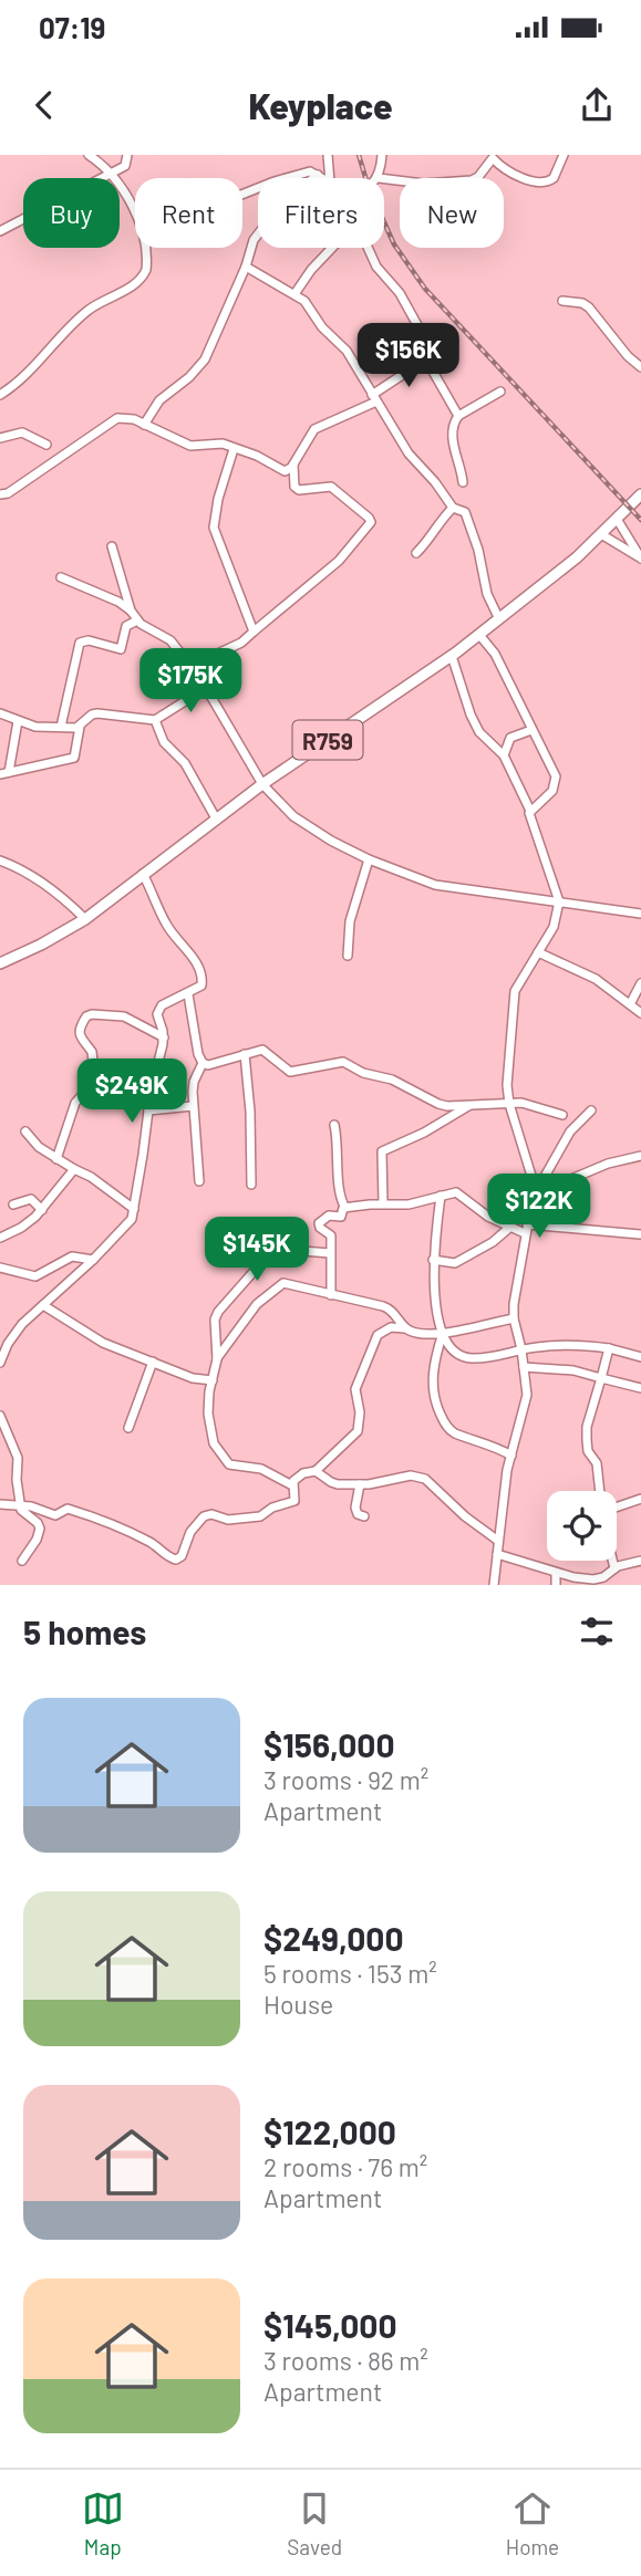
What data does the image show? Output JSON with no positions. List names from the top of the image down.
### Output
{
  "streets": {
    "main road": ["R759"]
  },
  "page": {
    "status": "07:19",
    "header": "Keyplace",
    "chip": [
      "Buy",
      "Rent",
      "Filters",
      "New"
    ],
    "price": [
      "$156K",
      "$175K",
      "$249K",
      "$122K",
      "$145K"
    ],
    "heading": "5 homes",
    "list": [
      {
        "name": "$156,000",
        "note": "3 rooms · 92 m² · Apartment"
      },
      {
        "name": "$249,000",
        "note": "5 rooms · 153 m² · House"
      },
      {
        "name": "$122,000",
        "note": "2 rooms · 76 m² · Apartment"
      },
      {
        "name": "$145,000",
        "note": "3 rooms · 86 m² · Apartment"
      }
    ],
    "tabs": ["Map", "Saved", "Home"]
  }
}
